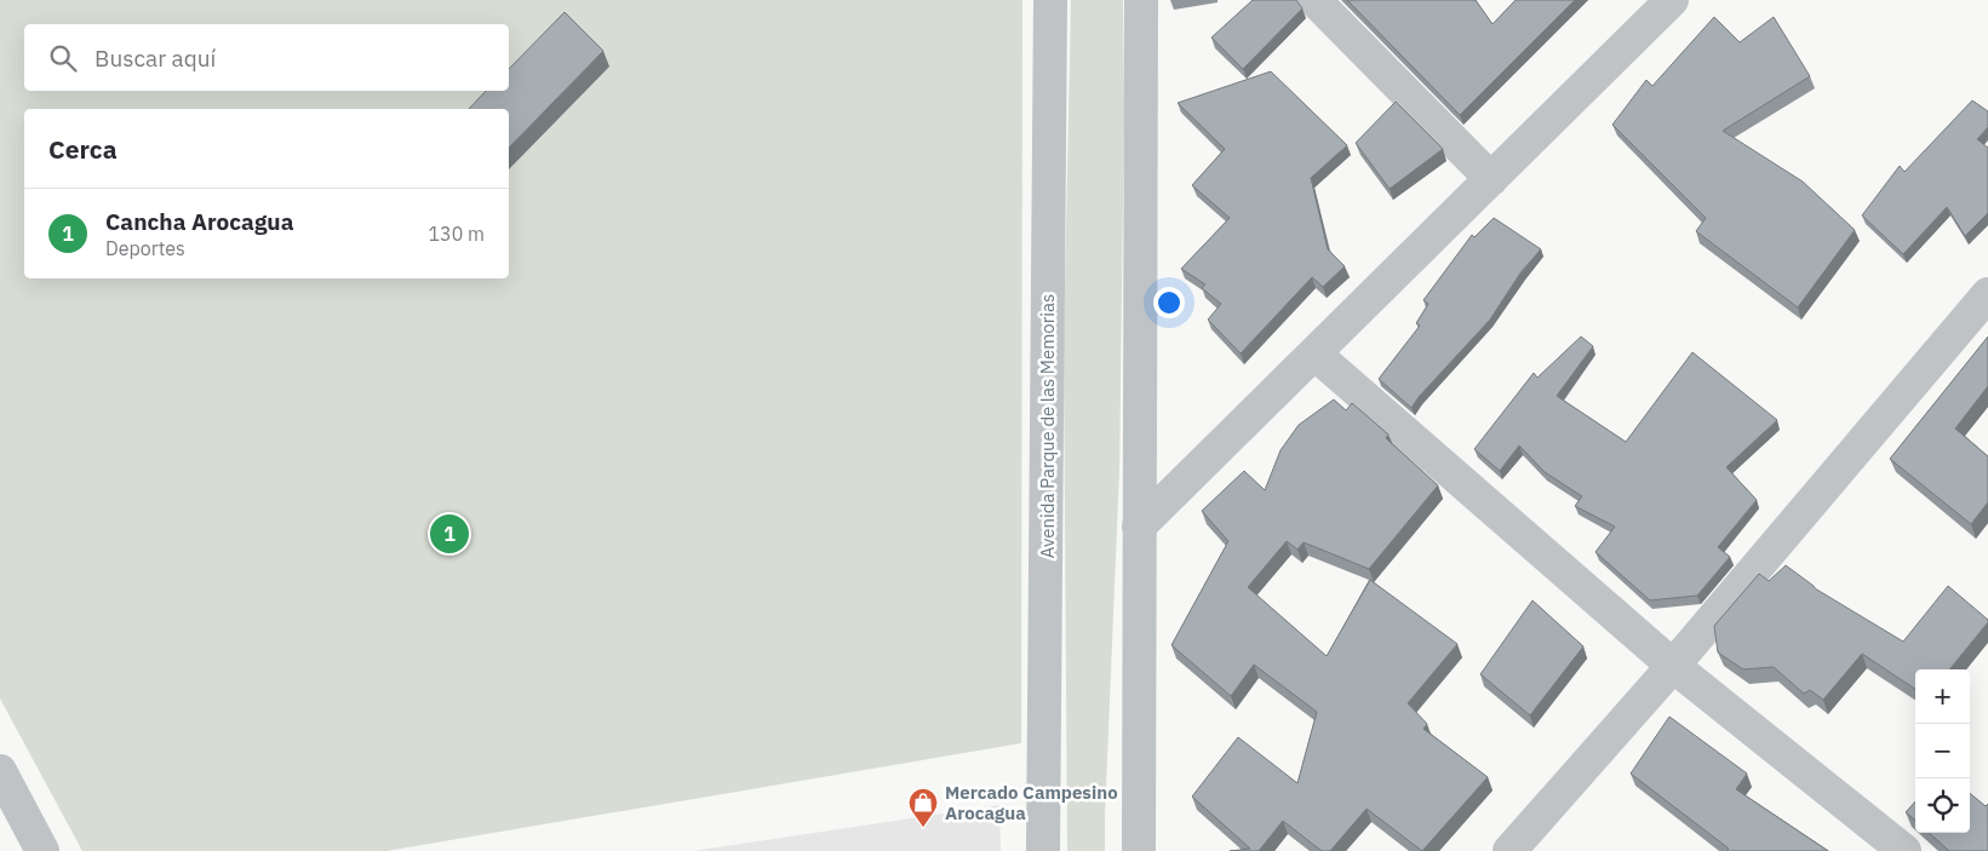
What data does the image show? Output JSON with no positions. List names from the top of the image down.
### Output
{
  "streets": {
    "street": ["Avenida Parque de las Memorias"]
  },
  "places": {
    "shop": ["Mercado Campesino Arocagua"]
  },
  "page": {
    "search": "Buscar aquí",
    "heading": "Cerca",
    "list": [
      {
        "mark": "1",
        "name": "Cancha Arocagua",
        "note": "Deportes",
        "value": "130 m"
      }
    ],
    "pins": "1",
    "map_buttons": ["+", "−"]
  }
}
